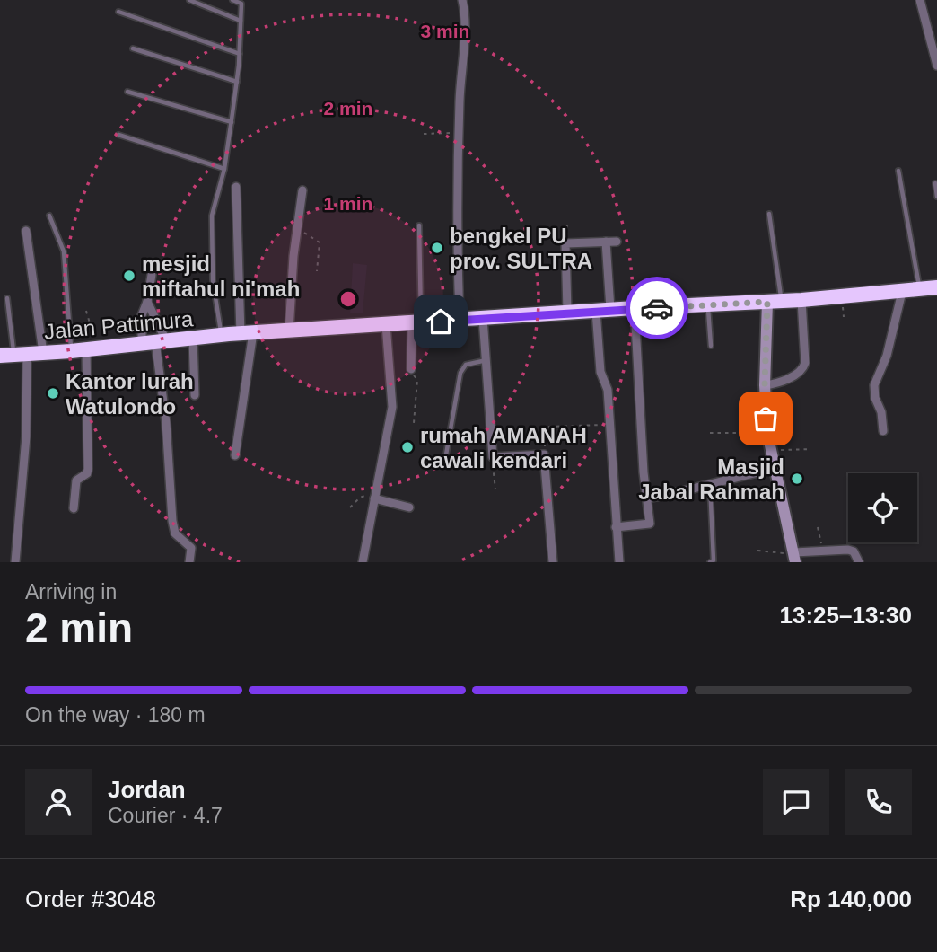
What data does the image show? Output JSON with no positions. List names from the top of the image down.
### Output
{
  "streets": {
    "highway": ["Jalan Pattimura"]
  },
  "places": [
    "bengkel PU prov. SULTRA",
    "mesjid miftahul ni'mah",
    "Kantor lurah Watulondo",
    "rumah AMANAH cawali kendari",
    "Masjid Jabal Rahmah"
  ],
  "page": {
    "heading": ["2 min", "Arriving in", "13:25–13:30"],
    "panel": [
      "Jordan",
      "Courier · 4.7",
      "Order #3048",
      "Rp 140,000"
    ],
    "bar": "On the way · 180 m"
  },
  "rings": ["3 min", "2 min", "1 min"]
}
